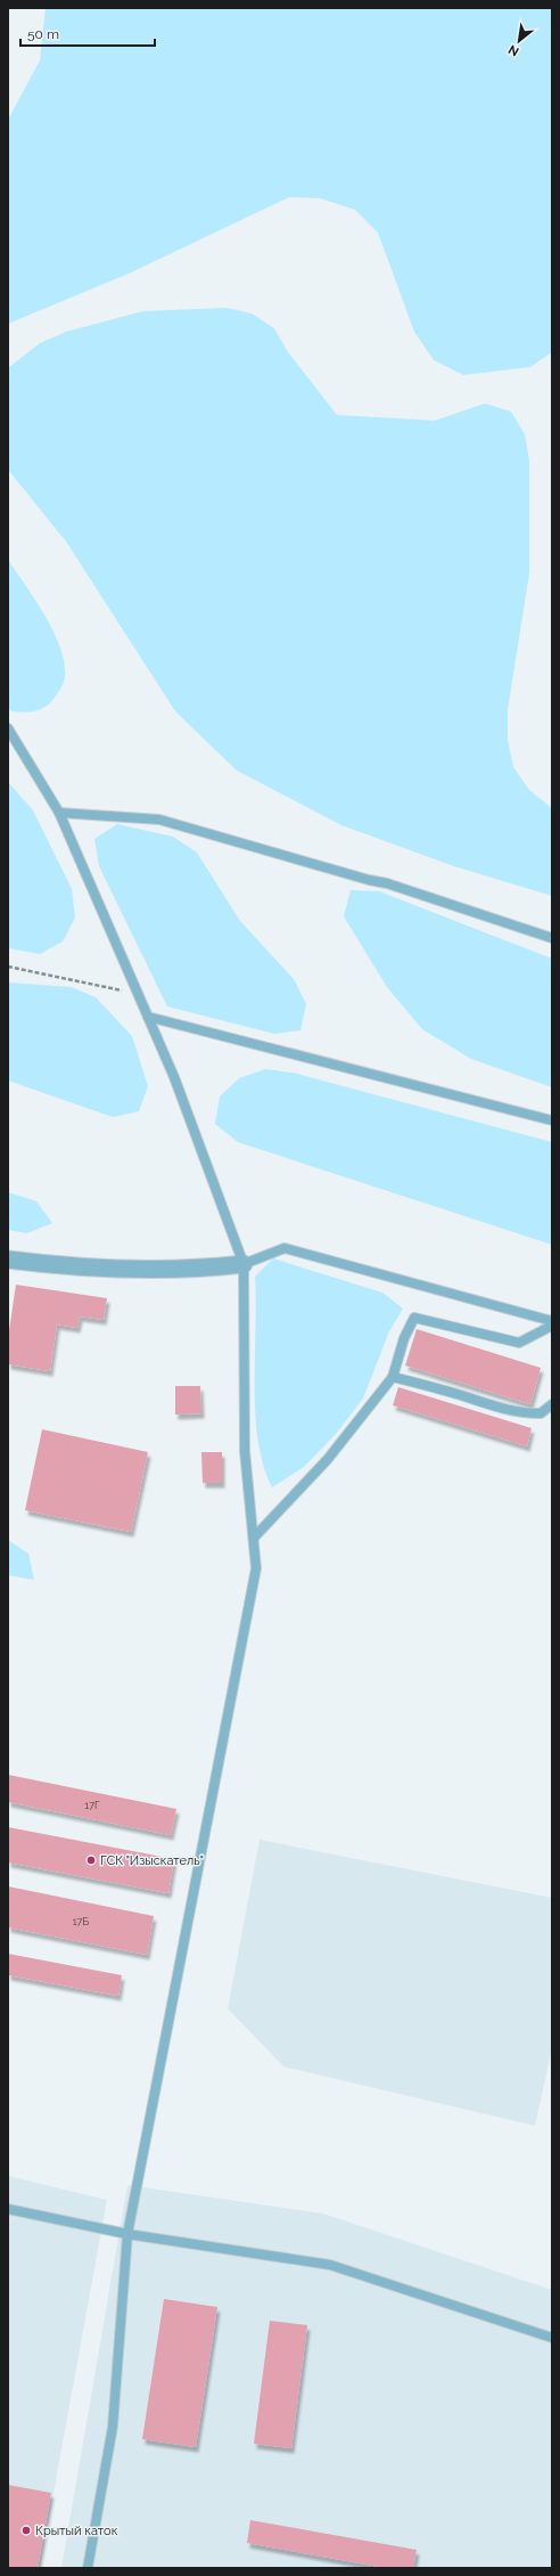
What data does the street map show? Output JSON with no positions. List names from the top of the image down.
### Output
{
  "places": ["ГСК \"Изыскатель\"", "Крытый каток"],
  "house_numbers": ["17Г", "17Б"],
  "scale_bar": "50 m",
  "north": "bottom left"
}
